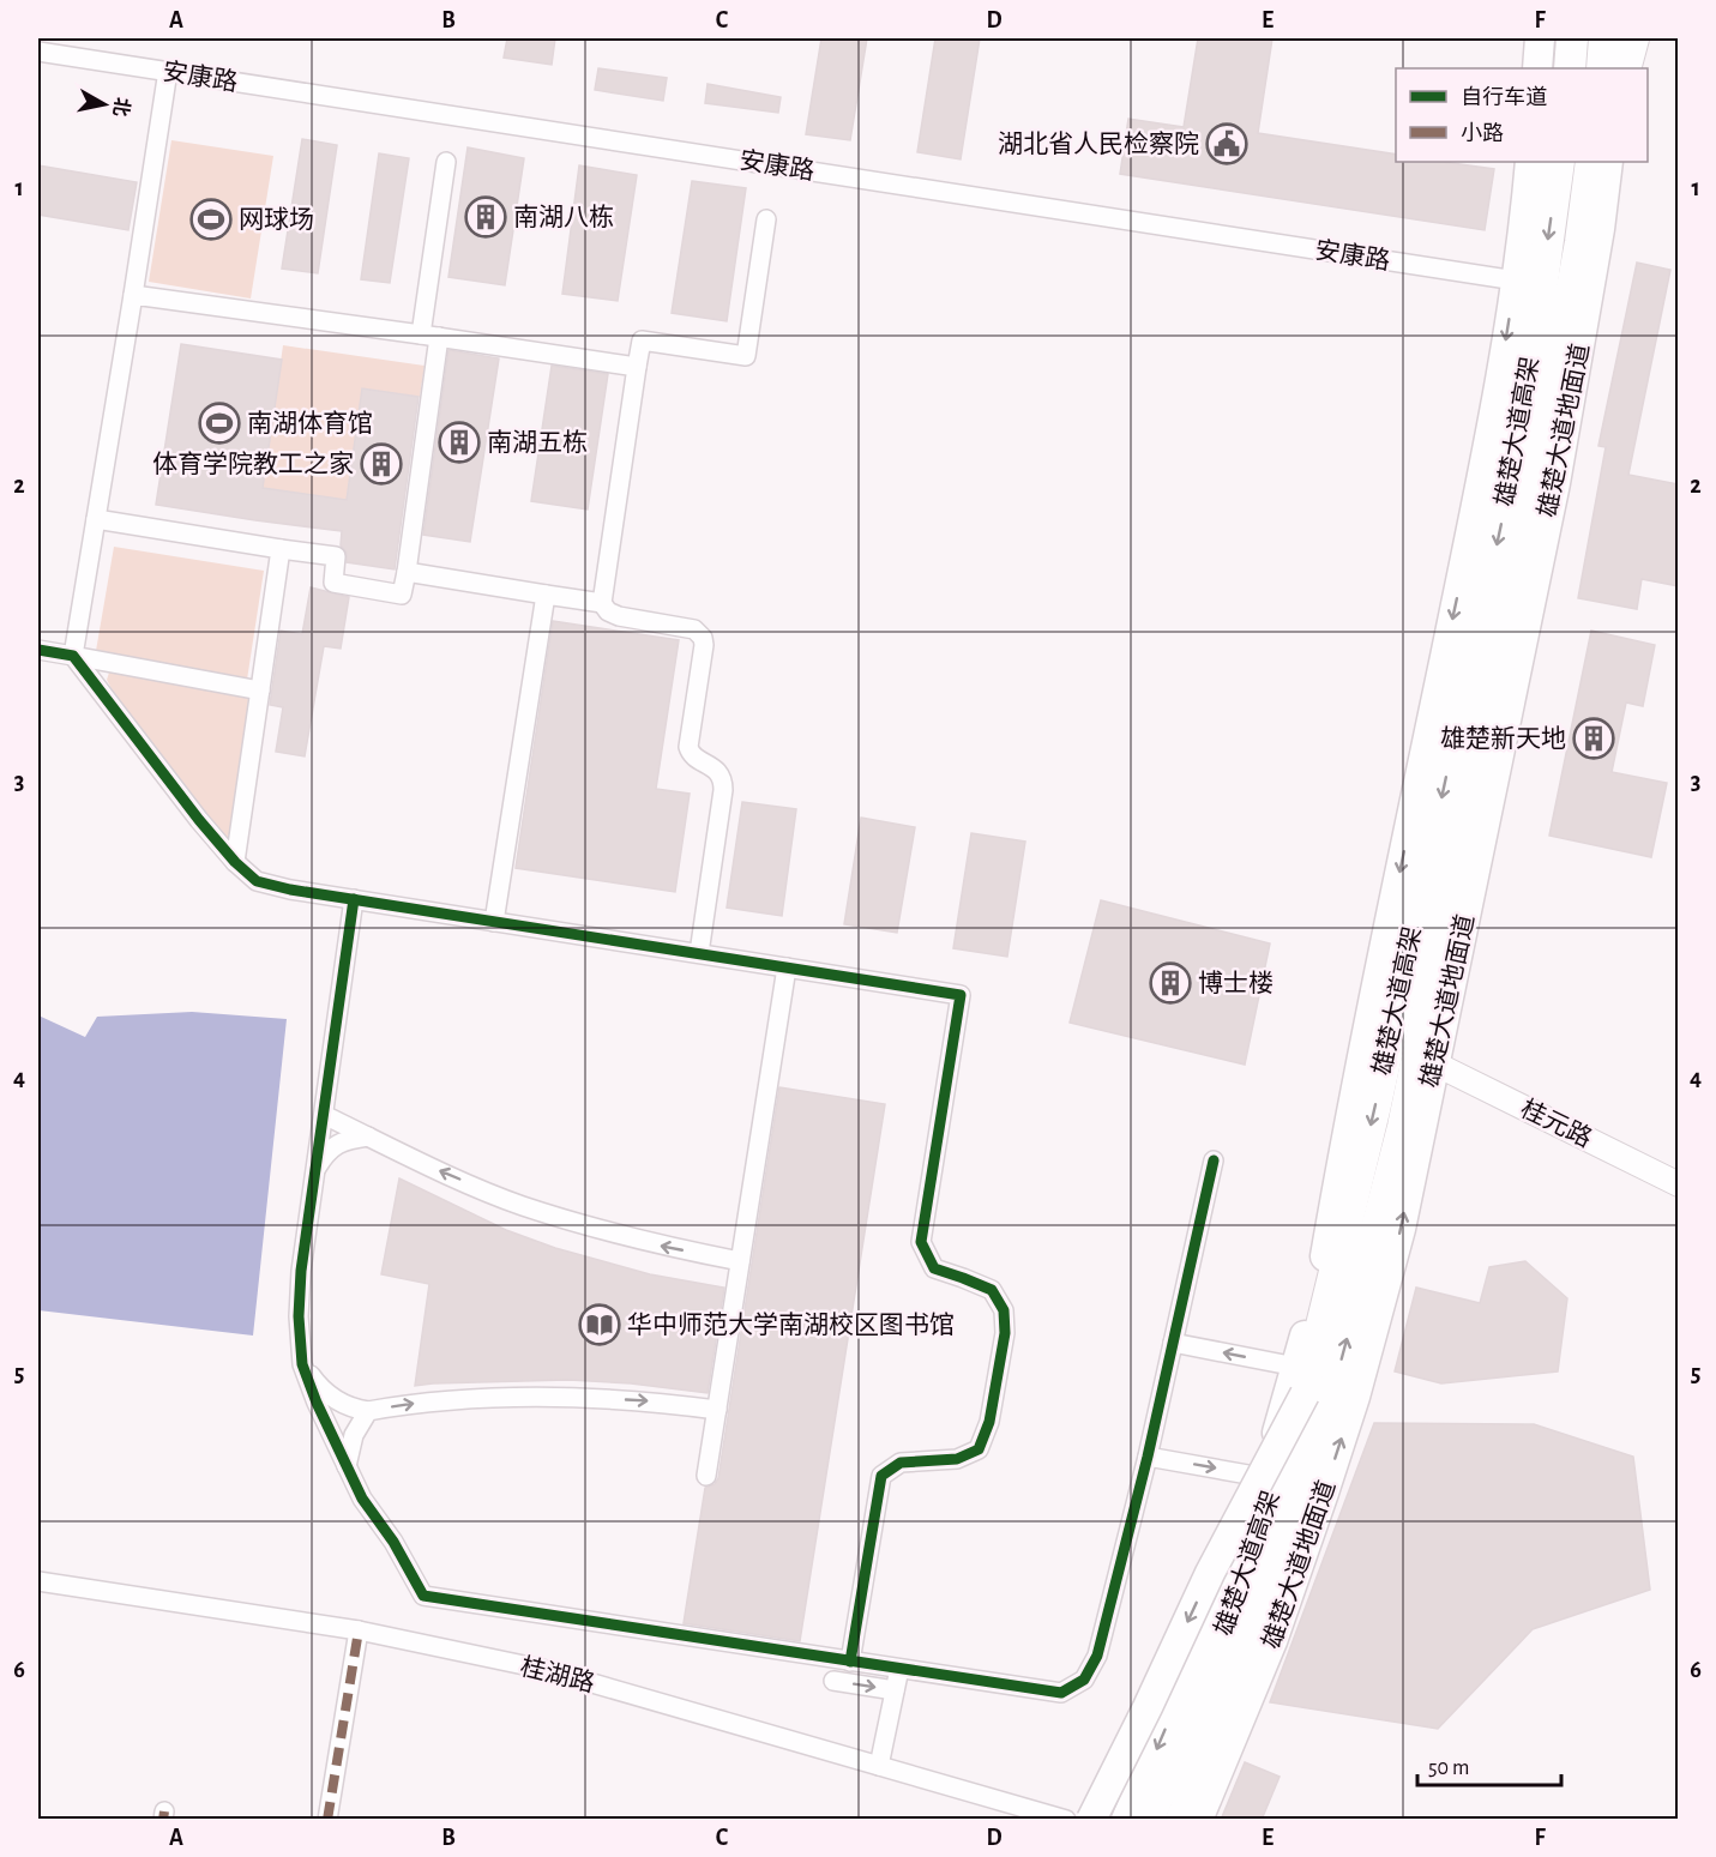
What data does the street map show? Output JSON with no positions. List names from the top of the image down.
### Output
{
  "streets": {
    "highway": ["雄楚大道高架"],
    "main road": ["雄楚大道地面道"],
    "street": ["安康路", "桂元路", "桂湖路"]
  },
  "crossings": [
    ["雄楚大道地面道", "雄楚大道高架"],
    ["雄楚大道地面道", "桂元路"]
  ],
  "places": {
    "public building": ["湖北省人民检察院"],
    "building": [
      "南湖八栋",
      "南湖五栋",
      "体育学院教工之家",
      "雄楚新天地",
      "博士楼"
    ],
    "sports": ["网球场", "南湖体育馆"],
    "library": ["华中师范大学南湖校区图书馆"]
  },
  "legend": ["自行车道", "小路"],
  "scale_bar": "50 m",
  "north": "right",
  "grid": {
    "columns": [
      "A",
      "B",
      "C",
      "D",
      "E",
      "F"
    ],
    "rows": [
      "1",
      "2",
      "3",
      "4",
      "5",
      "6"
    ]
  }
}
